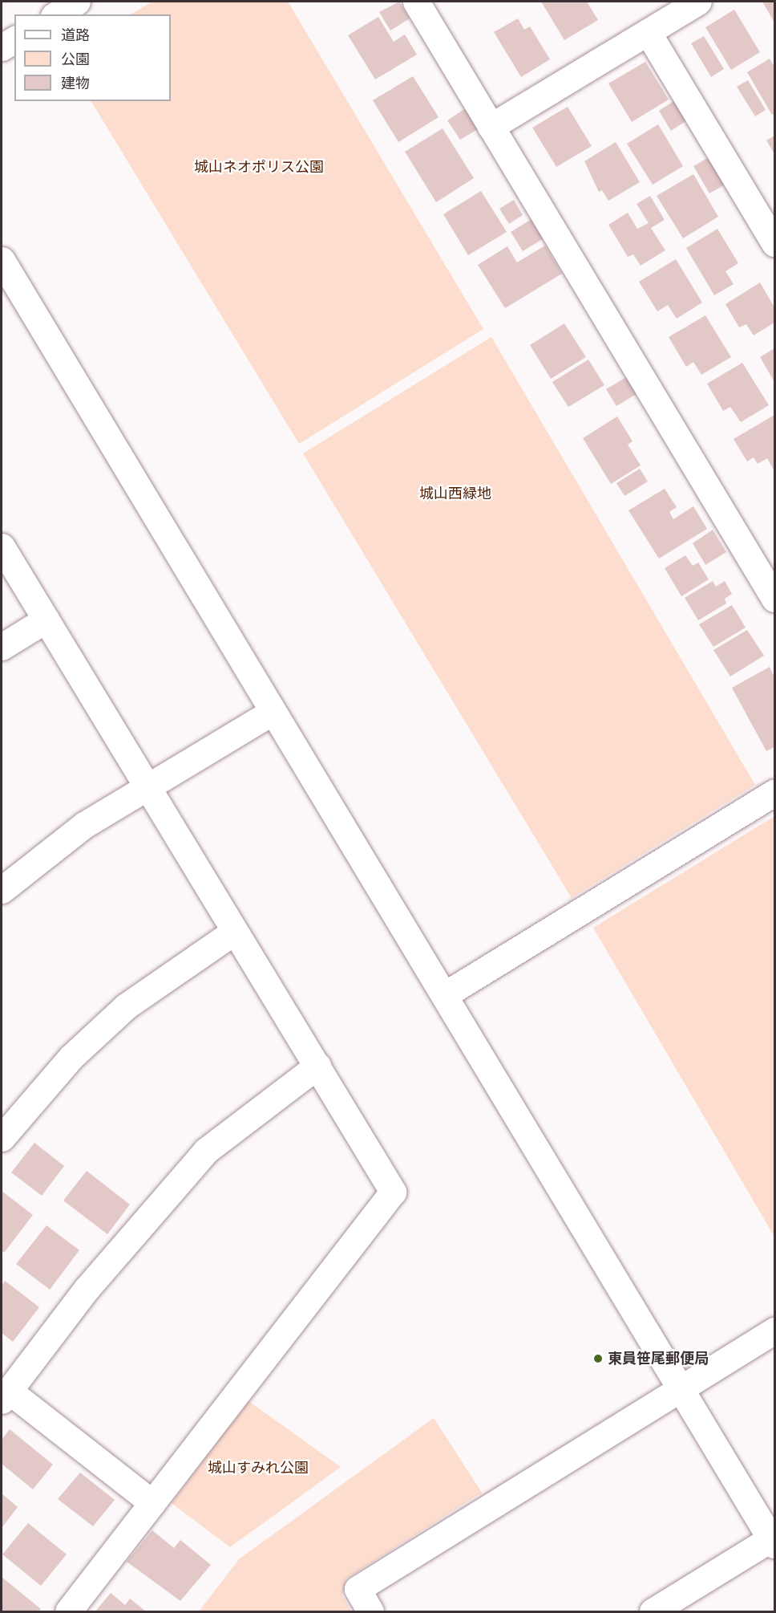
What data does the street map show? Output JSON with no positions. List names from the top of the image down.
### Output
{
  "parks": ["城山ネオポリス公園", "城山西緑地", "城山すみれ公園"],
  "places": ["東員笹尾郵便局"],
  "legend": ["道路", "公園", "建物"]
}
